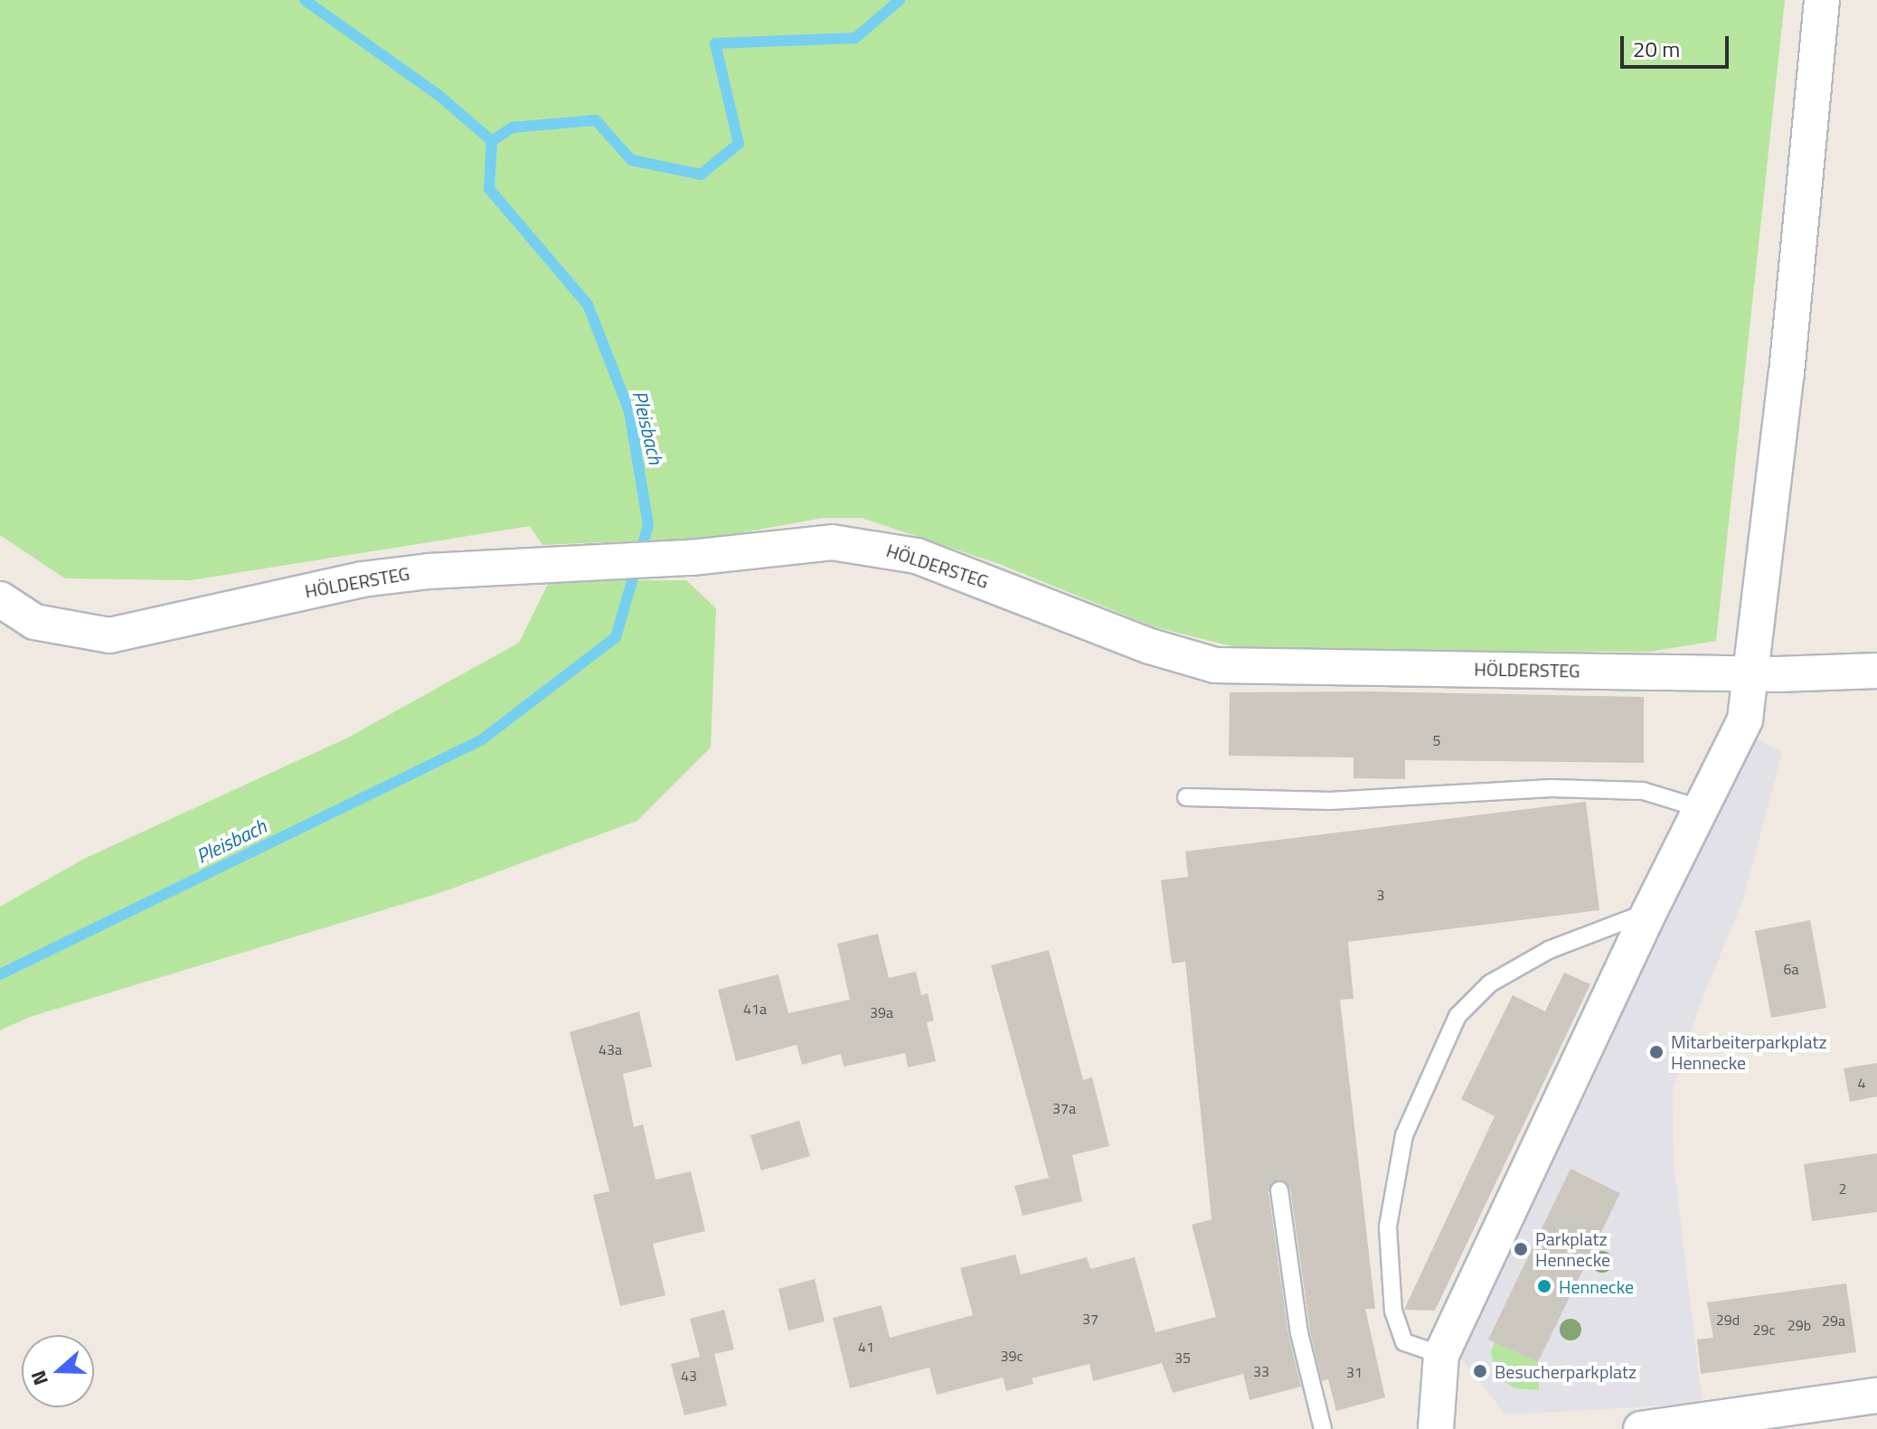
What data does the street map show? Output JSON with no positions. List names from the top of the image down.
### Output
{
  "streets": {
    "street": ["HÖLDERSTEG"]
  },
  "water": ["Pleisbach"],
  "places": [
    "Mitarbeiterparkplatz Hennecke",
    "Parkplatz Hennecke",
    "Hennecke",
    "Besucherparkplatz"
  ],
  "house_numbers": [
    "5",
    "3",
    "6a",
    "41a",
    "39a",
    "43a",
    "4",
    "37a",
    "2",
    "37",
    "29d",
    "29a",
    "29b",
    "29c",
    "41",
    "39c",
    "35",
    "33",
    "31",
    "43"
  ],
  "scale_bar": "20 m",
  "north": "left"
}
